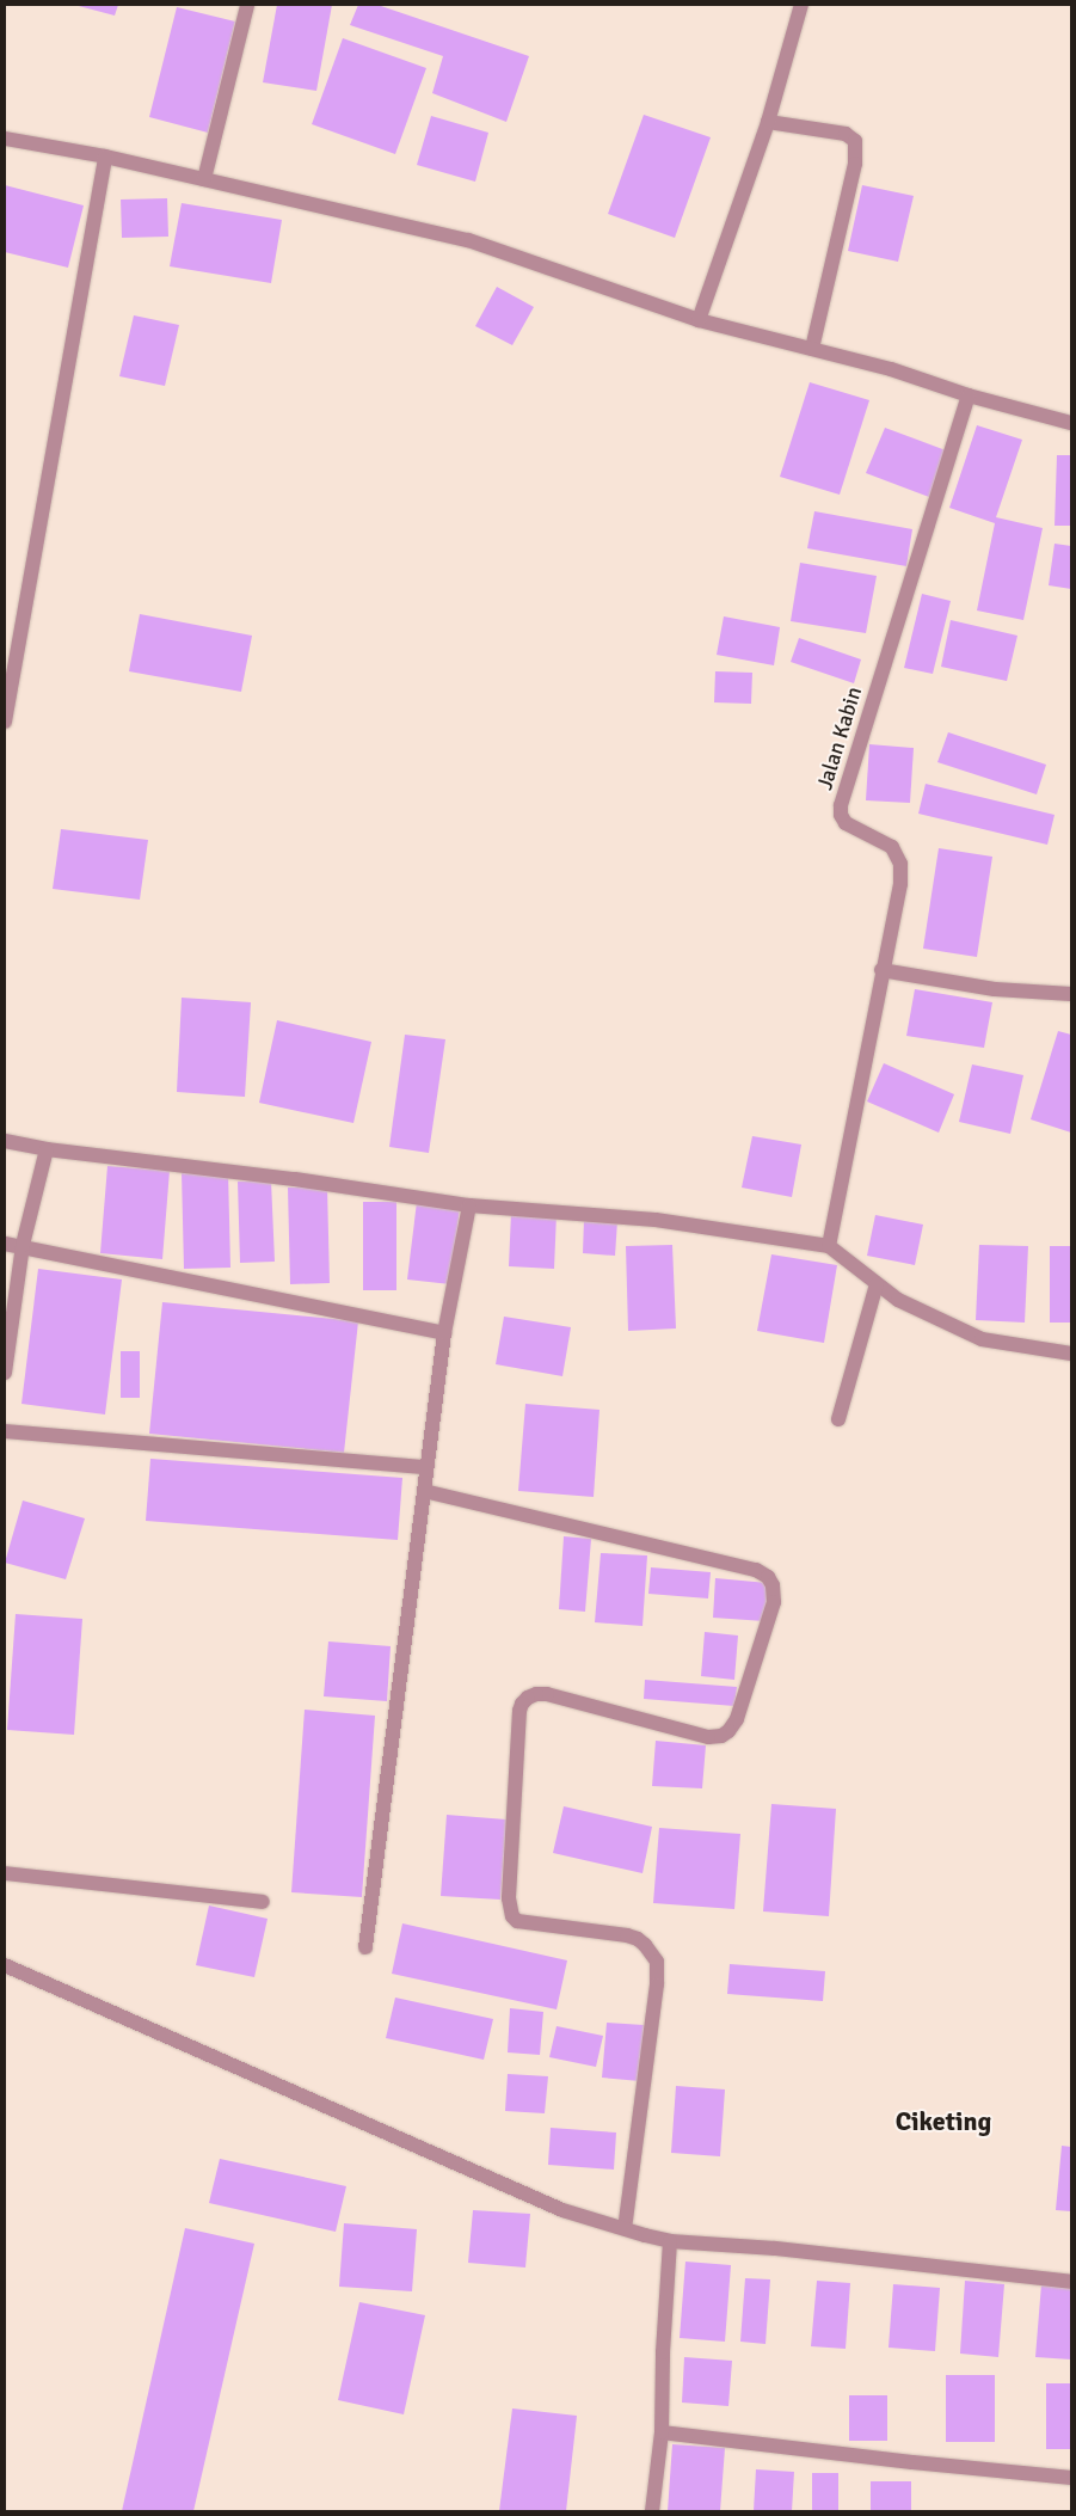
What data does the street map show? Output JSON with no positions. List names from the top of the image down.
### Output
{
  "streets": {
    "street": ["Jalan Kabin"]
  },
  "districts": ["Ciketing"]
}
